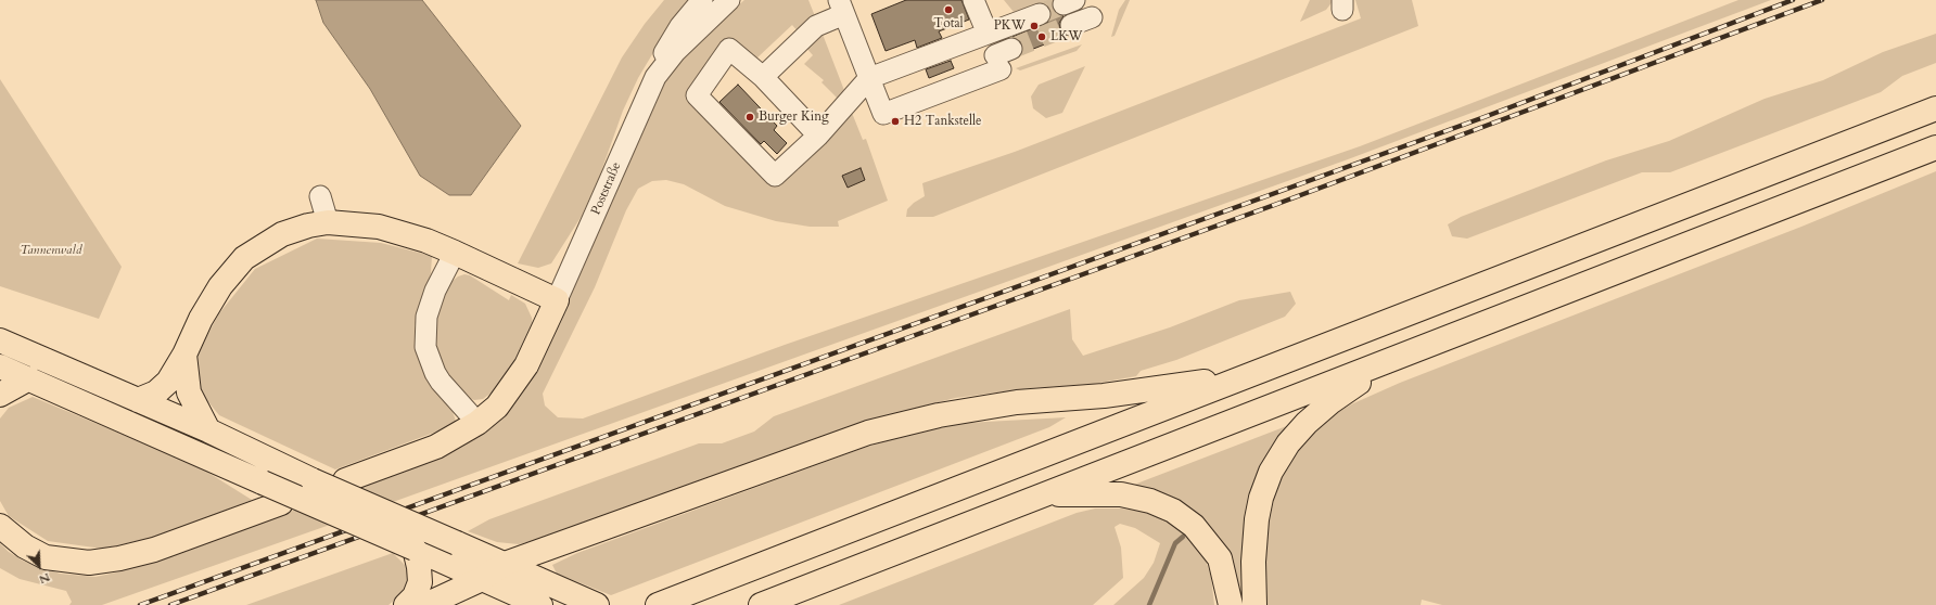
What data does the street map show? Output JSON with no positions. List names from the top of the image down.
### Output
{
  "streets": {
    "street": ["Poststraße"]
  },
  "parks": ["Tannenwald"],
  "places": [
    "Total",
    "PKW",
    "LKW",
    "Burger King",
    "H2 Tankstelle"
  ],
  "north": "bottom right"
}
